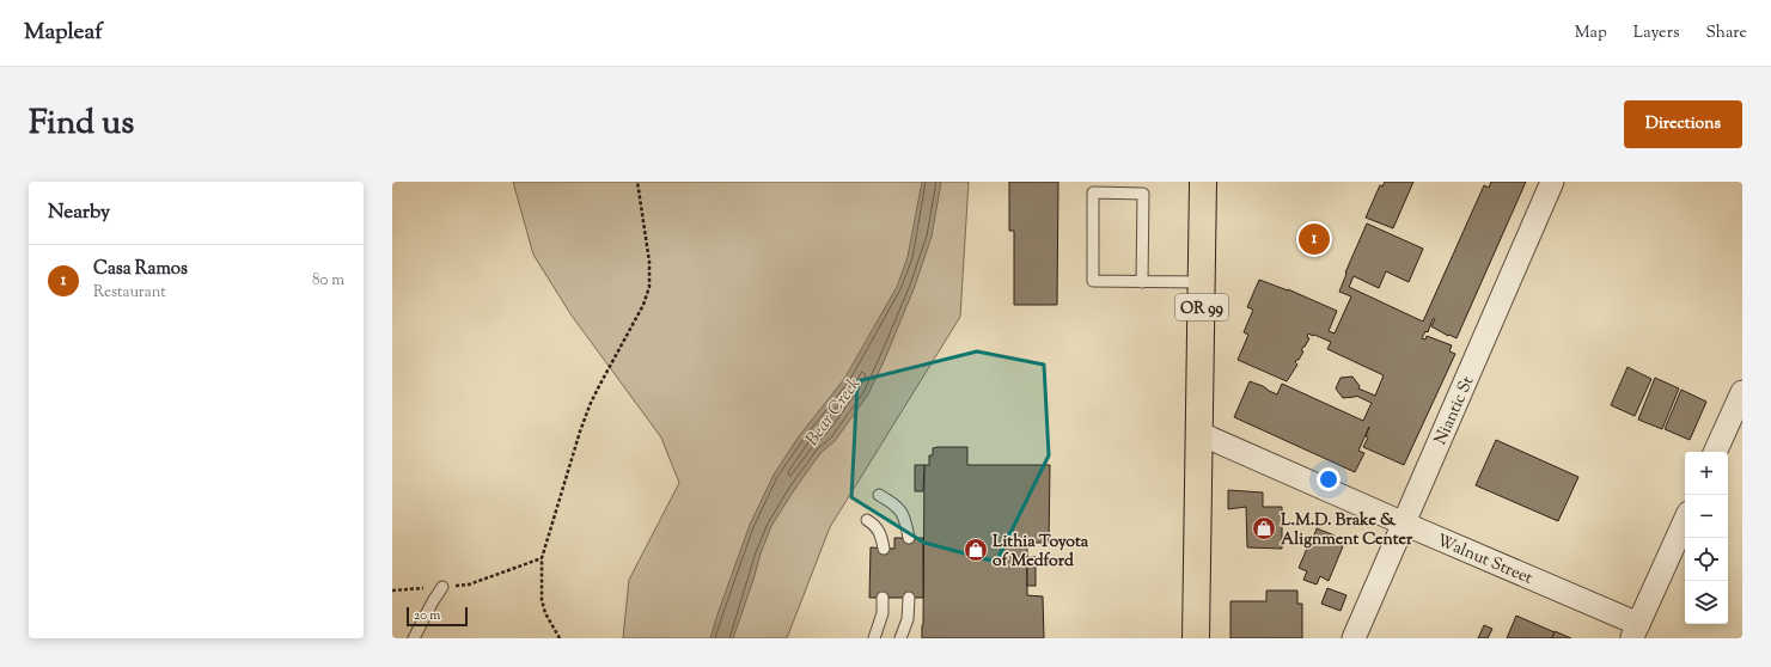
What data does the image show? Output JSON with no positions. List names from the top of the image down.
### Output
{
  "streets": {
    "main road": ["OR 99"],
    "street": ["Niantic St", "Walnut Street"]
  },
  "crossings": [
    ["OR 99", "Walnut Street"],
    ["Niantic St", "Walnut Street"]
  ],
  "water": ["Bear Creek"],
  "places": {
    "shop": ["L.M.D. Brake & Alignment Center", "Lithia Toyota of Medford"]
  },
  "scale_bar": "20 m",
  "page": {
    "header": "Mapleaf",
    "nav": ["Map", "Layers", "Share"],
    "title": "Find us",
    "buttons": "Directions",
    "heading": "Nearby",
    "pins": "1",
    "list": [
      {
        "mark": "1",
        "name": "Casa Ramos",
        "note": "Restaurant",
        "value": "80 m"
      }
    ],
    "map_buttons": ["+", "−"],
    "scale": "20 m"
  }
}
